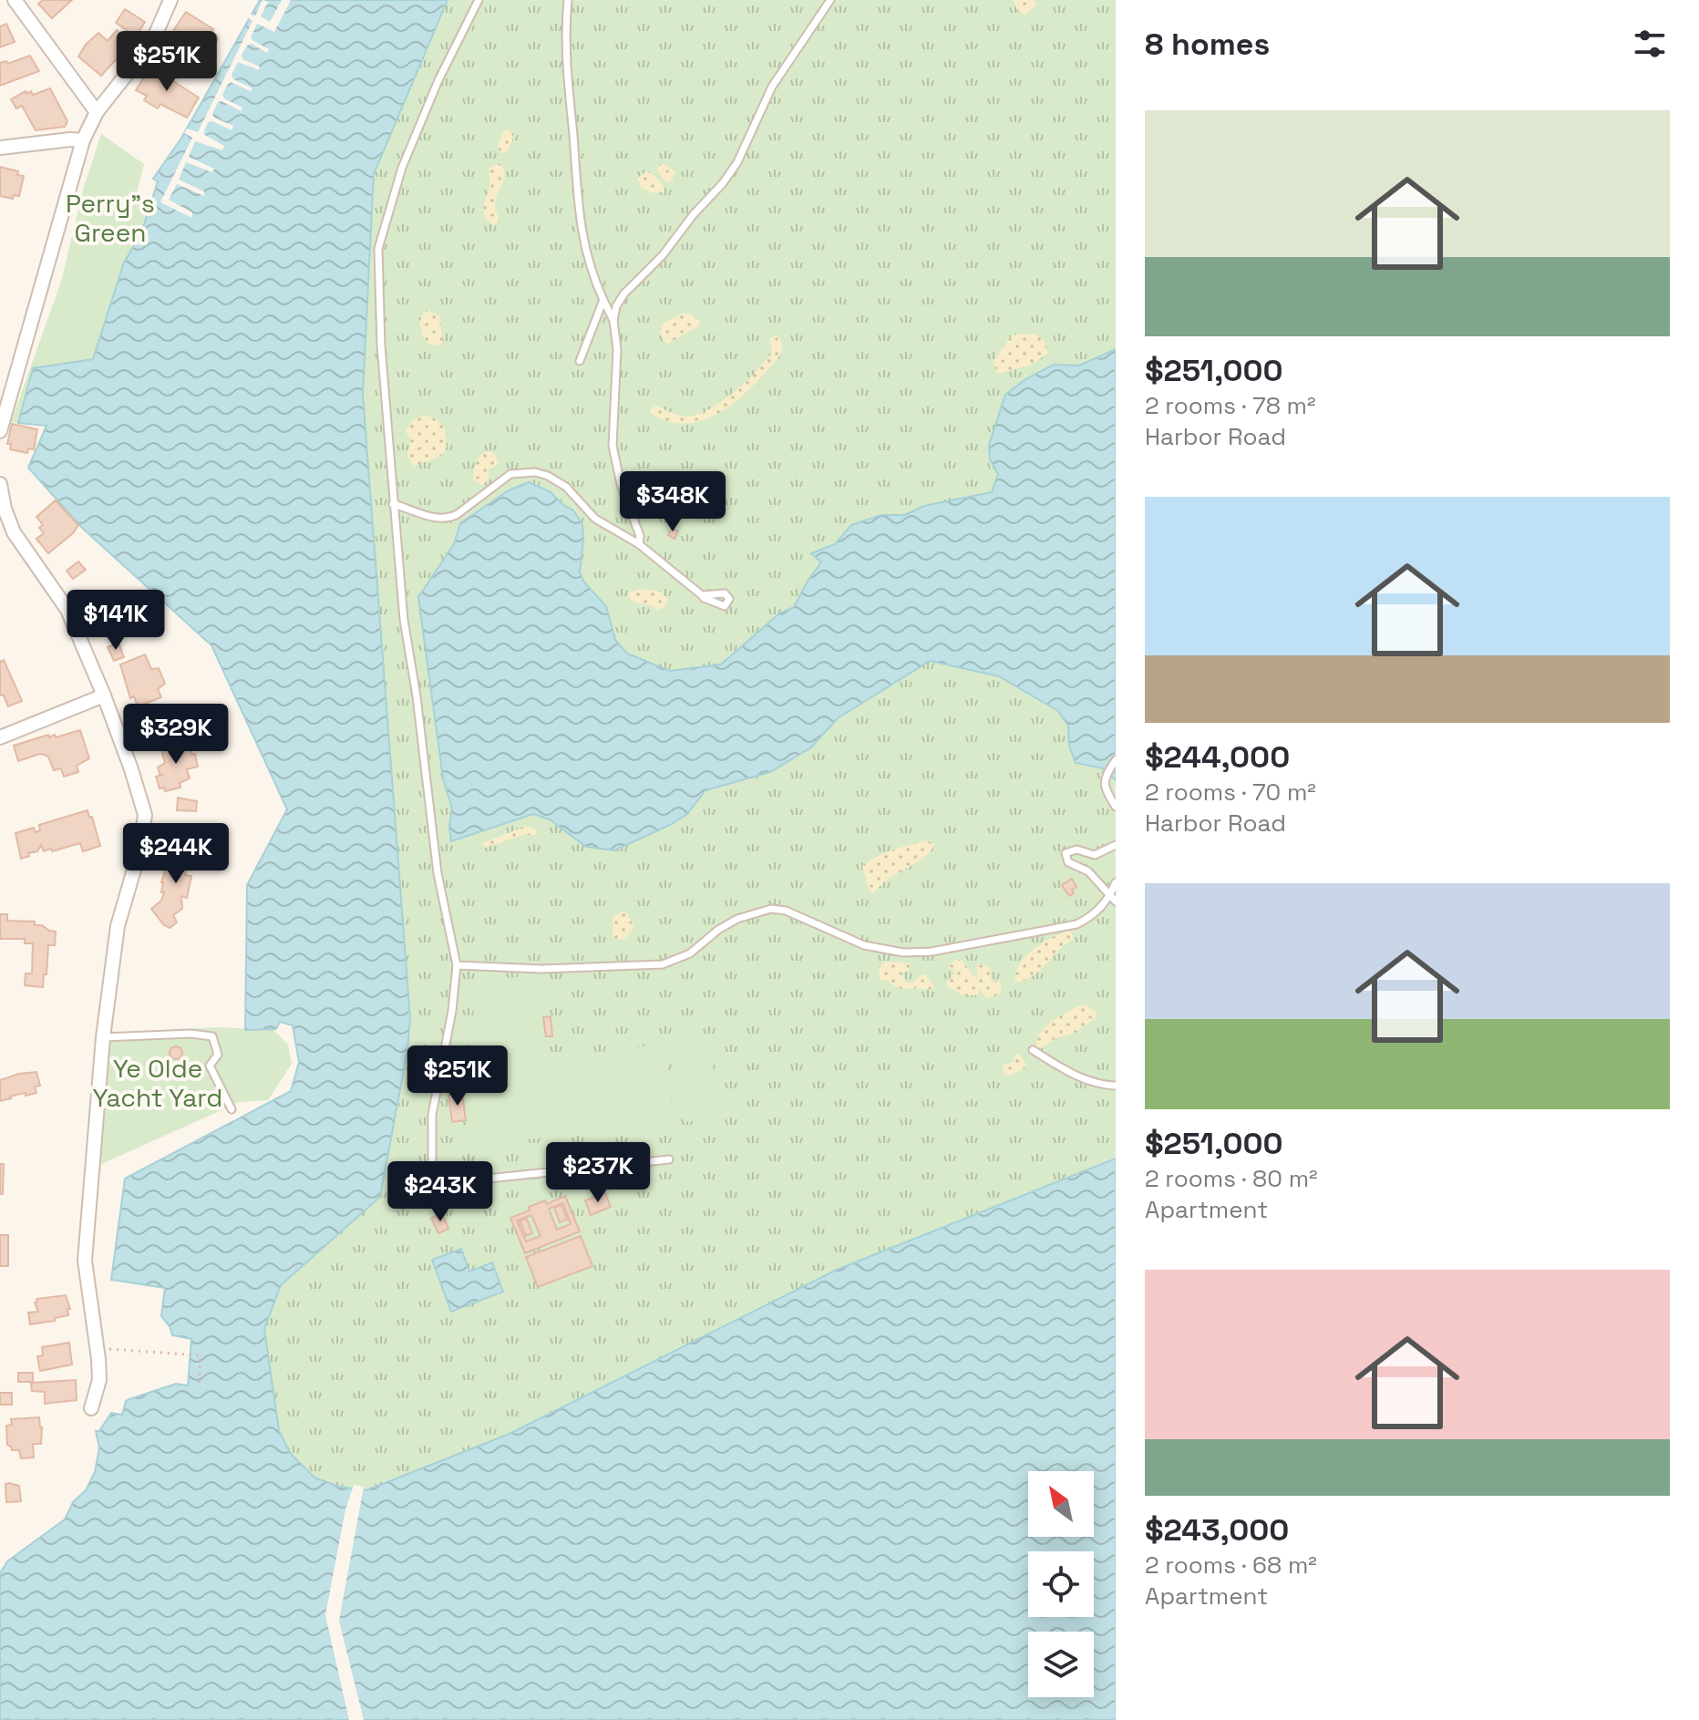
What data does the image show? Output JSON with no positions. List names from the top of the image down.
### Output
{
  "parks": ["Perry\"s Green", "Ye Olde Yacht Yard"],
  "north": "top left",
  "page": {
    "heading": "8 homes",
    "price": [
      "$251K",
      "$348K",
      "$141K",
      "$329K",
      "$244K",
      "$251K",
      "$237K",
      "$243K"
    ],
    "list": [
      {
        "name": "$251,000",
        "note": "2 rooms · 78 m² · Harbor Road"
      },
      {
        "name": "$244,000",
        "note": "2 rooms · 70 m² · Harbor Road"
      },
      {
        "name": "$251,000",
        "note": "2 rooms · 80 m² · Apartment"
      },
      {
        "name": "$243,000",
        "note": "2 rooms · 68 m² · Apartment"
      }
    ]
  }
}
